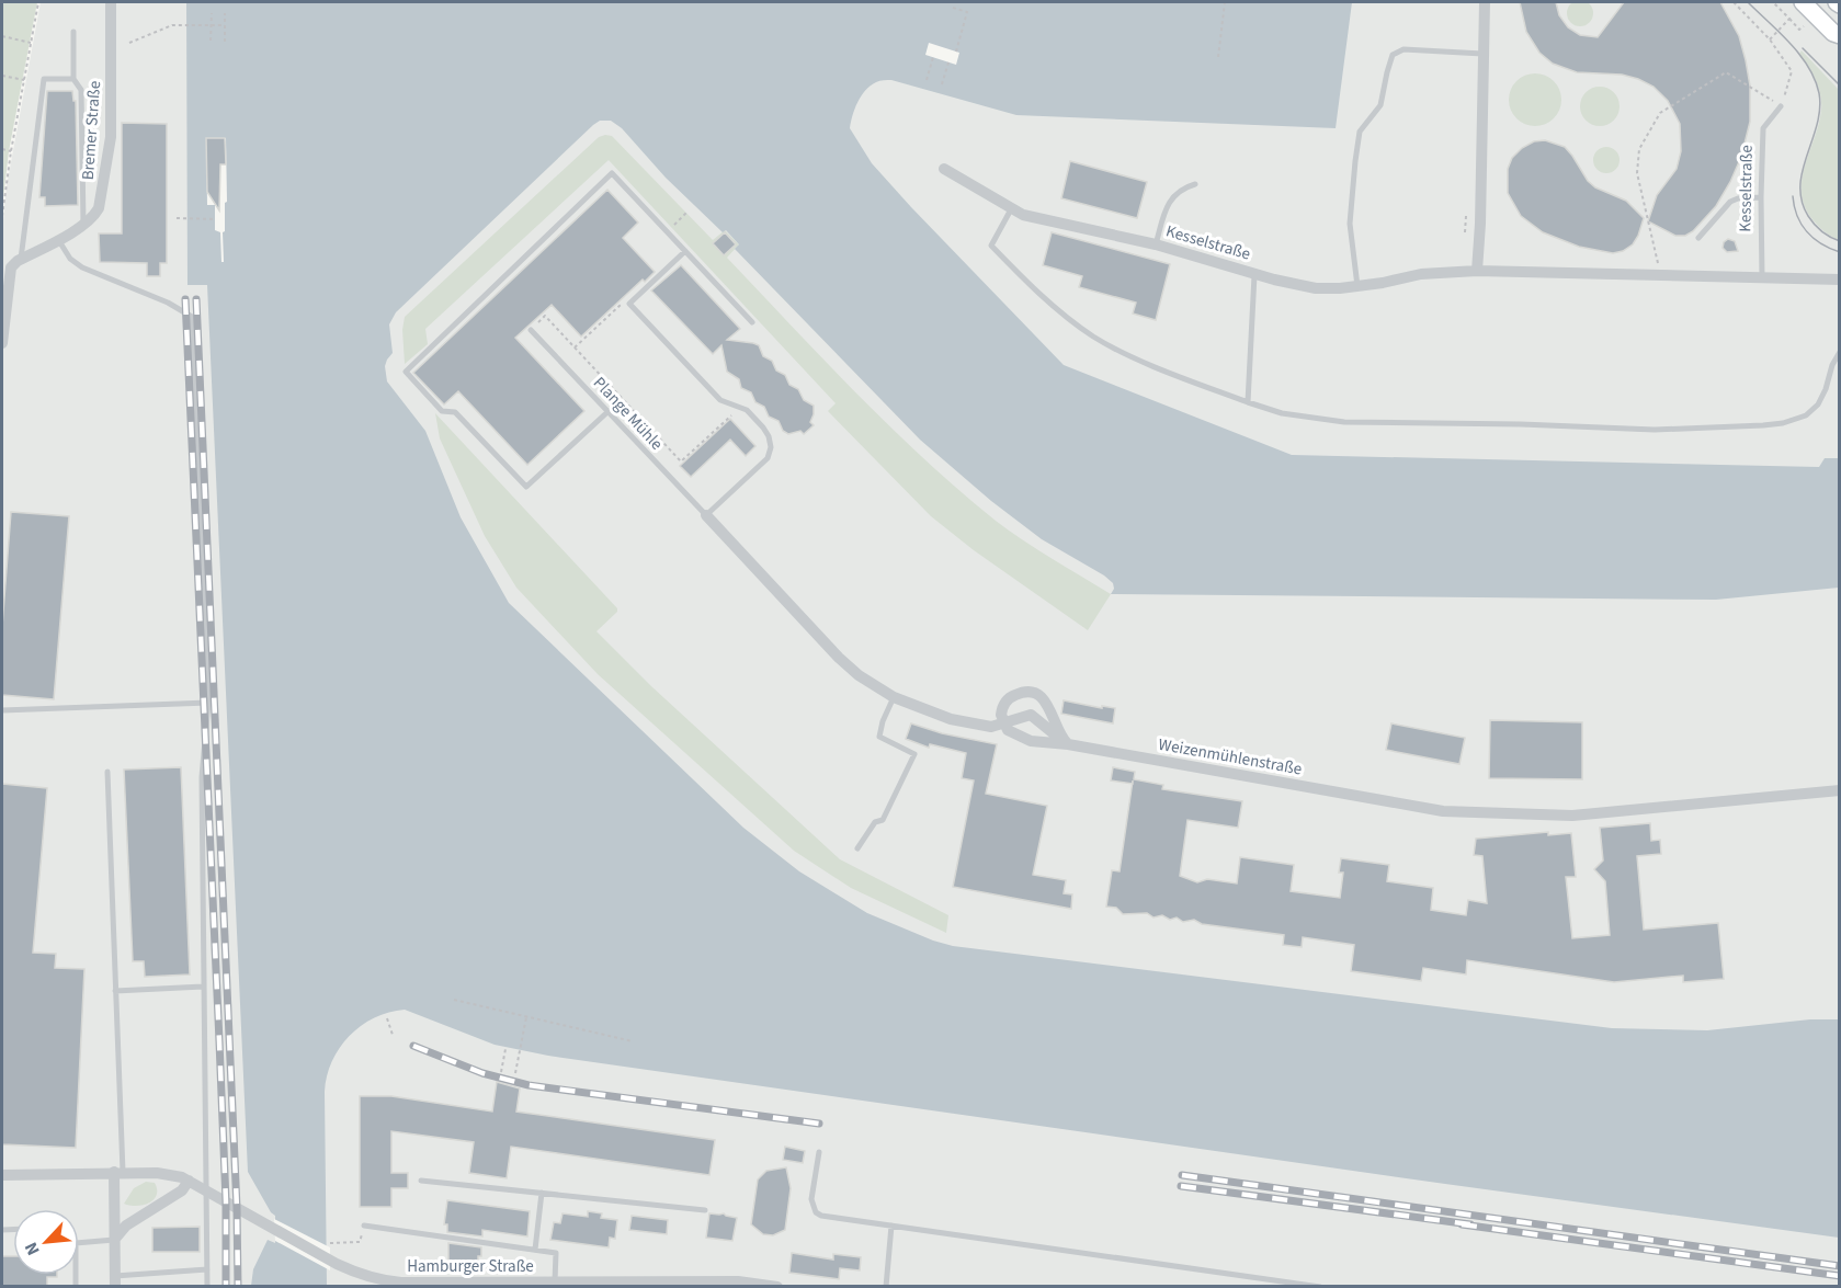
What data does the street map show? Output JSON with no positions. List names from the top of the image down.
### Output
{
  "streets": {
    "street": [
      "Bremer Straße",
      "Kesselstraße",
      "Weizenmühlenstraße",
      "Hamburger Straße"
    ],
    "lane": ["Plange Mühle"]
  },
  "crossings": [
    ["Plange Mühle", "Weizenmühlenstraße"]
  ],
  "north": "bottom left"
}
